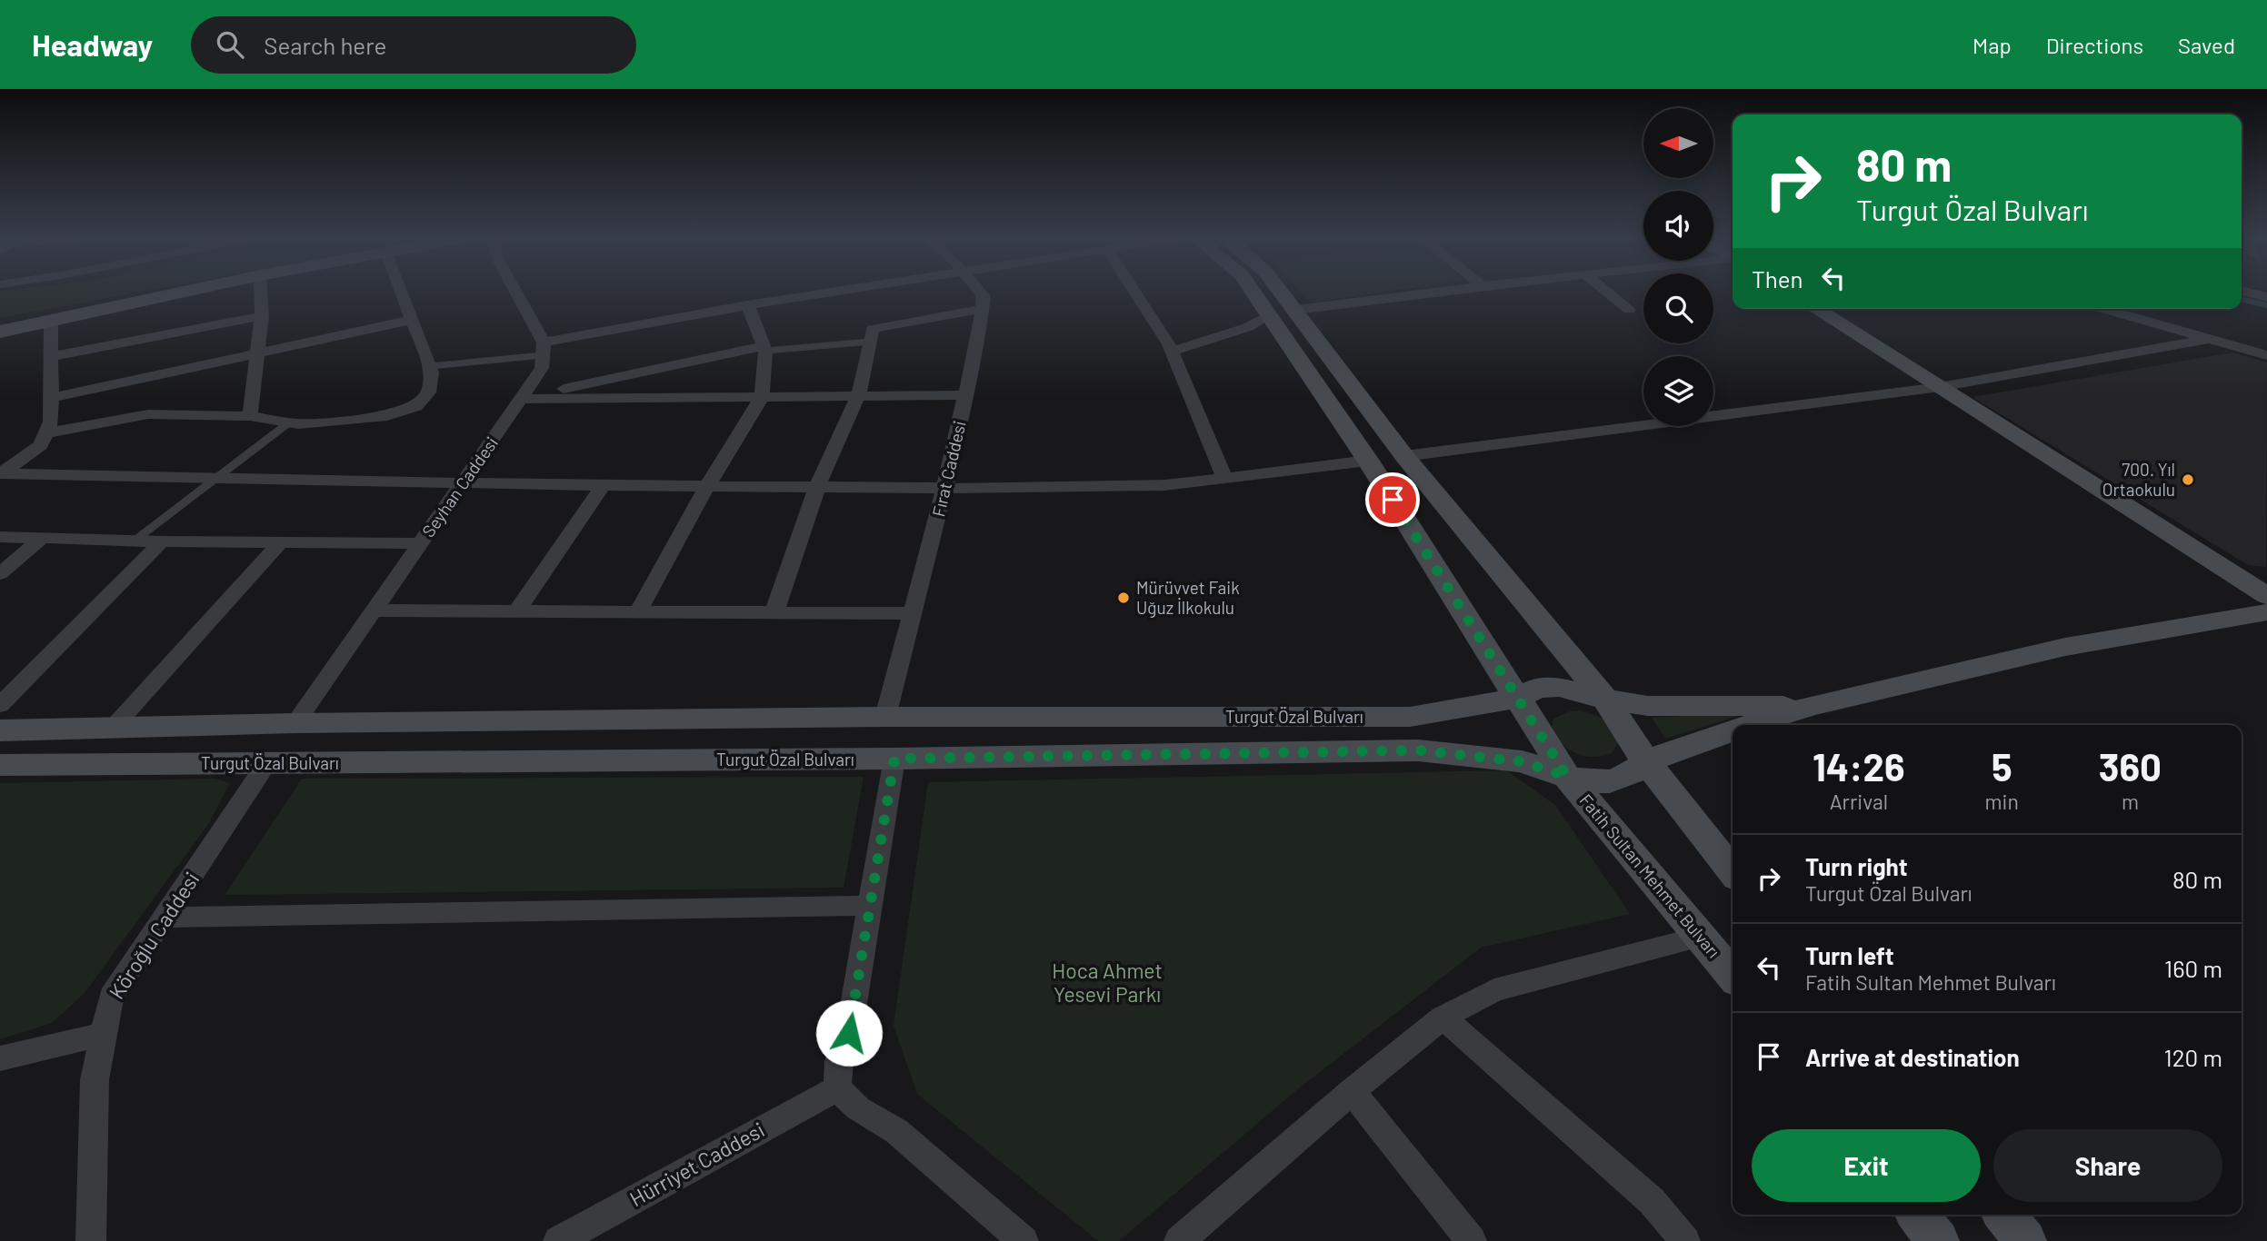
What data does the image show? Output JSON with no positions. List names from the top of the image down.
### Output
{
  "streets": {
    "street": [
      "Fırat Caddesi",
      "Seyhan Caddesi",
      "Turgut Özal Bulvarı",
      "Fatih Sultan Mehmet Bulvarı",
      "Köroğlu Caddesi",
      "Hürriyet Caddesi"
    ]
  },
  "crossings": [
    ["Fırat Caddesi", "Turgut Özal Bulvarı"],
    ["Seyhan Caddesi", "Turgut Özal Bulvarı"],
    ["Turgut Özal Bulvarı", "Fatih Sultan Mehmet Bulvarı"],
    ["Turgut Özal Bulvarı", "Köroğlu Caddesi"]
  ],
  "parks": ["Hoca Ahmet Yesevi Parkı"],
  "places": ["700. Yıl Ortaokulu", "Mürüvvet Faik Uğuz İlkokulu"],
  "north": "left",
  "page": {
    "header": "Headway",
    "search": "Search here",
    "nav": ["Map", "Directions", "Saved"],
    "turn": ["80 m", "Turgut Özal Bulvarı"],
    "then": "Then",
    "eta": [
      "14:26",
      "Arrival",
      "5",
      "min",
      "360",
      "m"
    ],
    "list": [
      {
        "name": "Turn right",
        "note": "Turgut Özal Bulvarı",
        "value": "80 m"
      },
      {
        "name": "Turn left",
        "note": "Fatih Sultan Mehmet Bulvarı",
        "value": "160 m"
      },
      {
        "name": "Arrive at destination",
        "value": "120 m"
      }
    ],
    "buttons": ["Exit", "Share"]
  }
}
